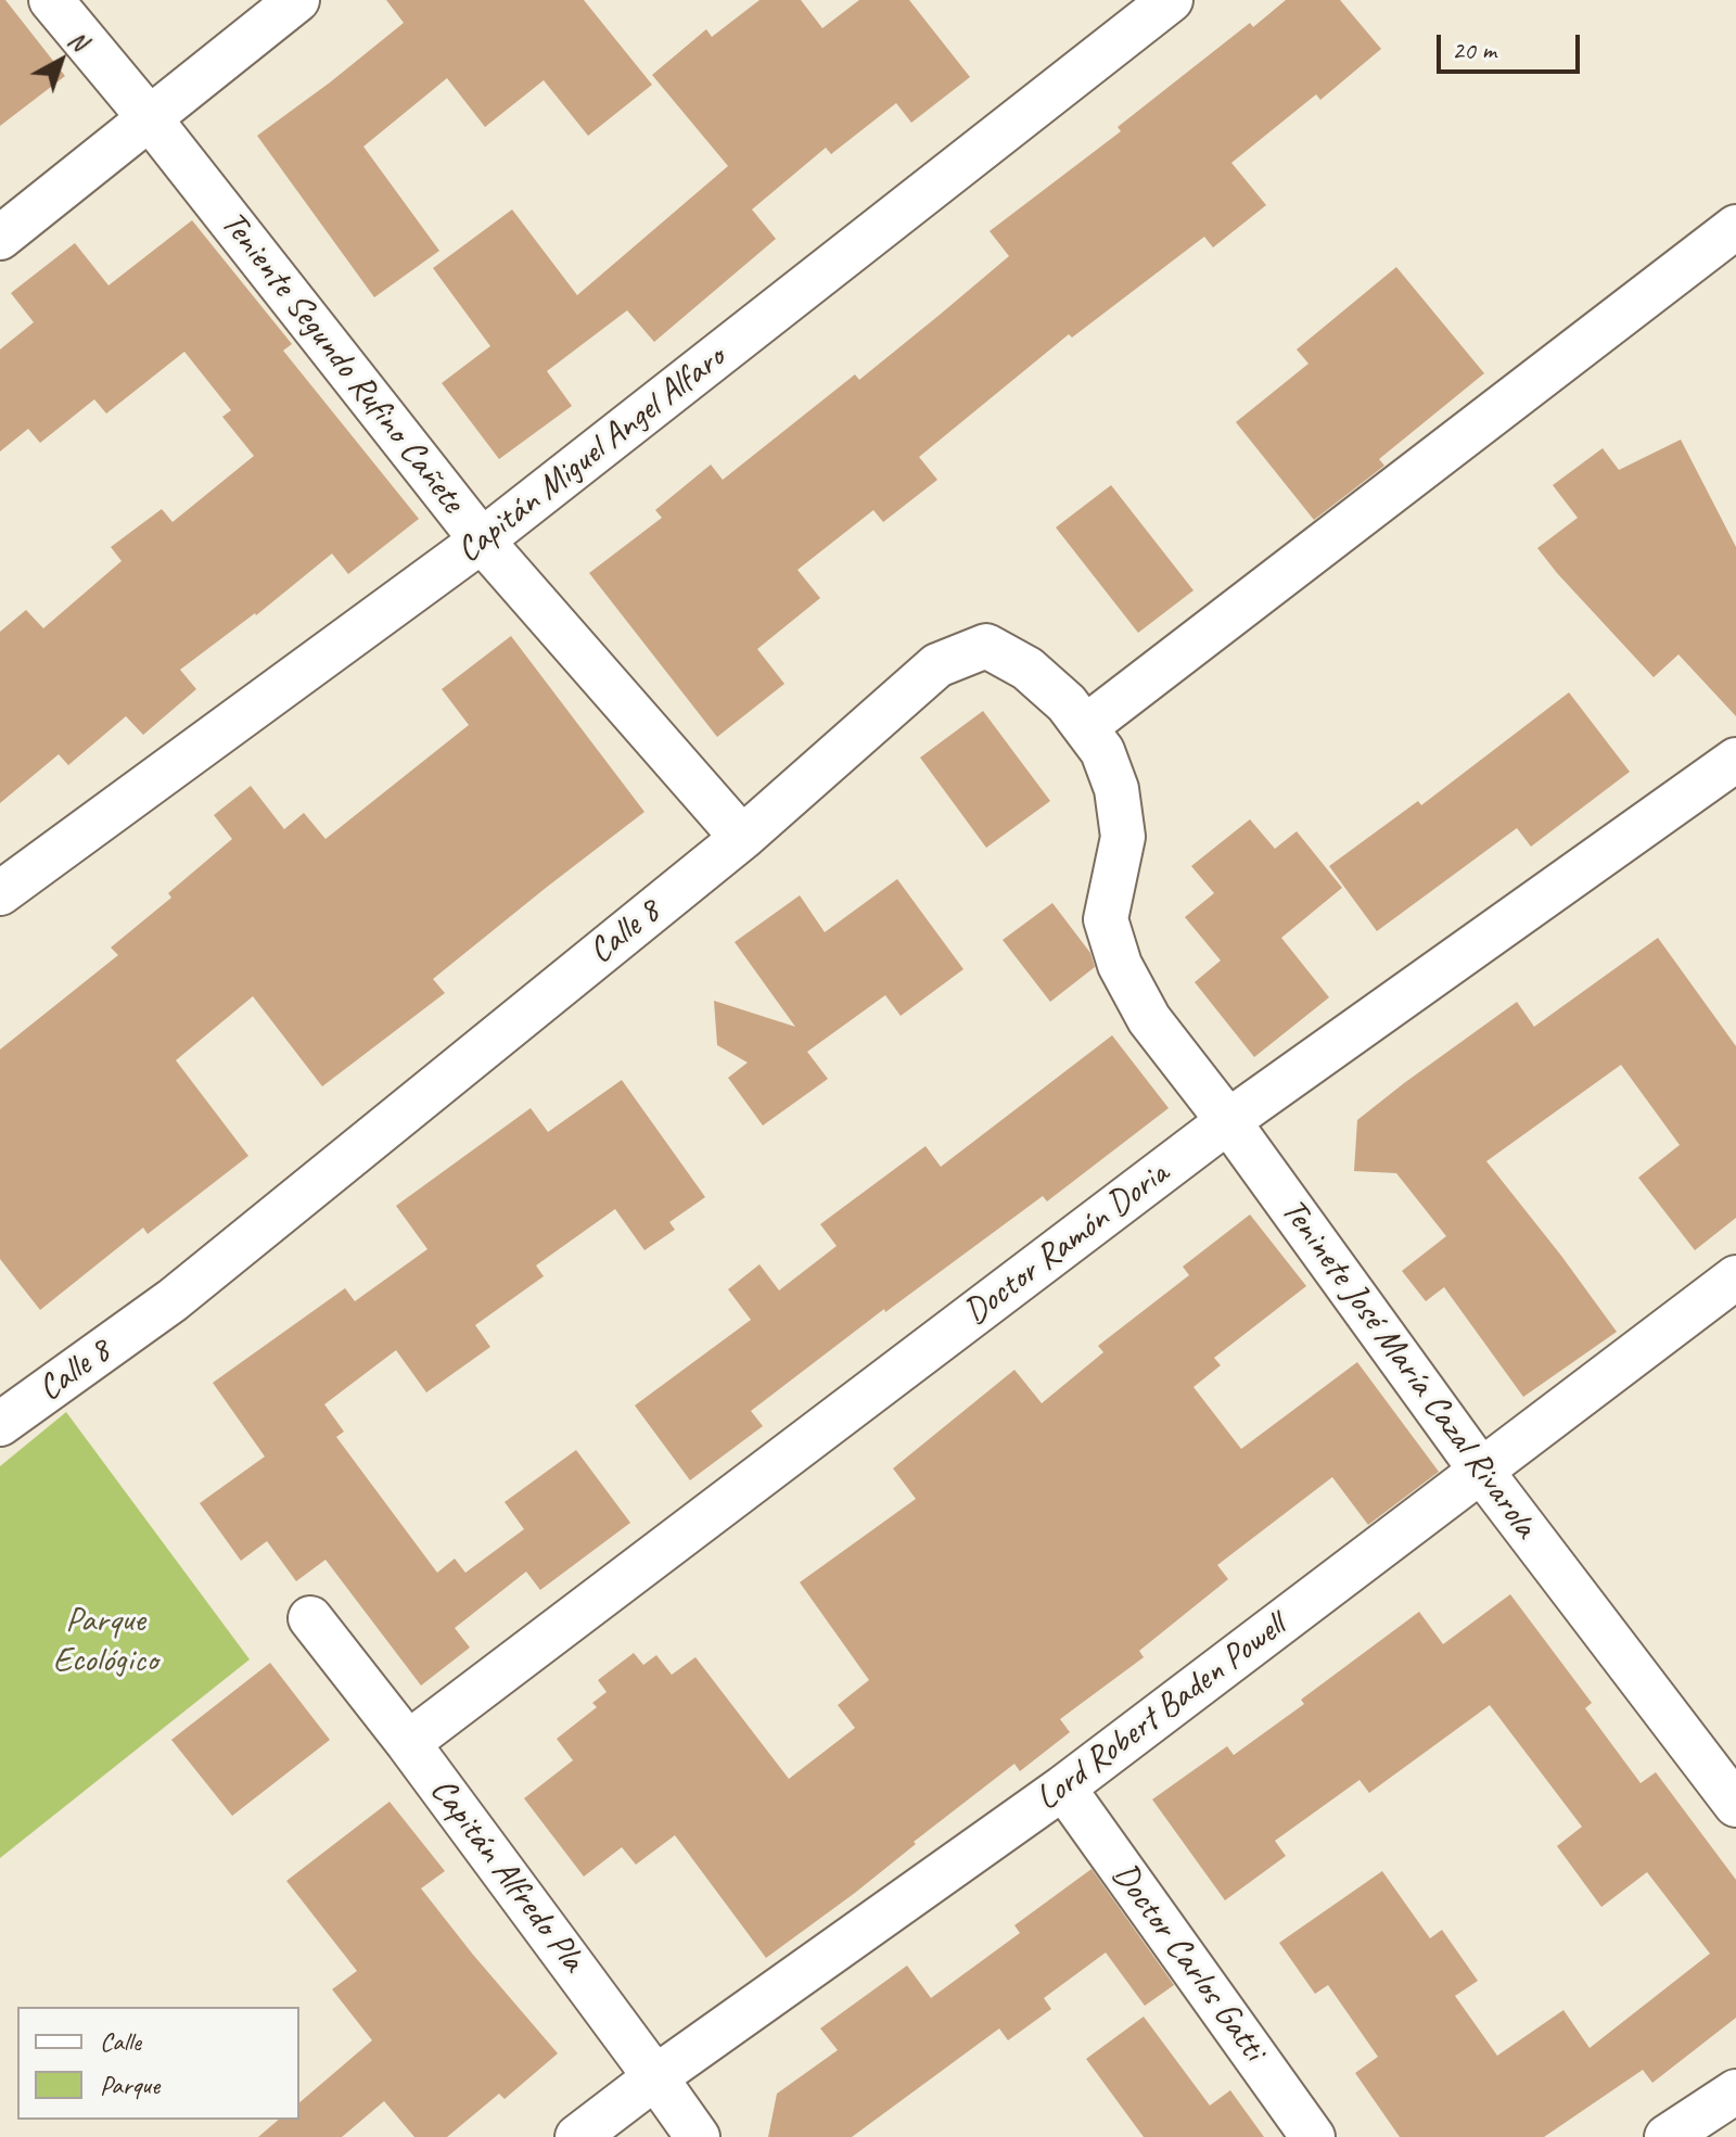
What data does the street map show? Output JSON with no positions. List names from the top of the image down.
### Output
{
  "streets": {
    "street": [
      "Teniente Segundo Rufino Cañete",
      "Capitán Miguel Angel Alfaro",
      "Calle 8",
      "Doctor Ramón Doria",
      "Teninete José María Cazal Rivarola",
      "Lord Robert Baden Powell",
      "Capitán Alfredo Pla",
      "Doctor Carlos Gatti"
    ]
  },
  "crossings": [
    ["Teniente Segundo Rufino Cañete", "Capitán Miguel Angel Alfaro"],
    ["Teniente Segundo Rufino Cañete", "Calle 8"],
    ["Calle 8", "Teninete José María Cazal Rivarola"],
    ["Doctor Ramón Doria", "Teninete José María Cazal Rivarola"],
    ["Doctor Ramón Doria", "Capitán Alfredo Pla"],
    ["Teninete José María Cazal Rivarola", "Lord Robert Baden Powell"],
    ["Lord Robert Baden Powell", "Capitán Alfredo Pla"],
    ["Lord Robert Baden Powell", "Doctor Carlos Gatti"]
  ],
  "parks": ["Parque Ecológico"],
  "legend": ["Calle", "Parque"],
  "scale_bar": "20 m",
  "north": "top right"
}
